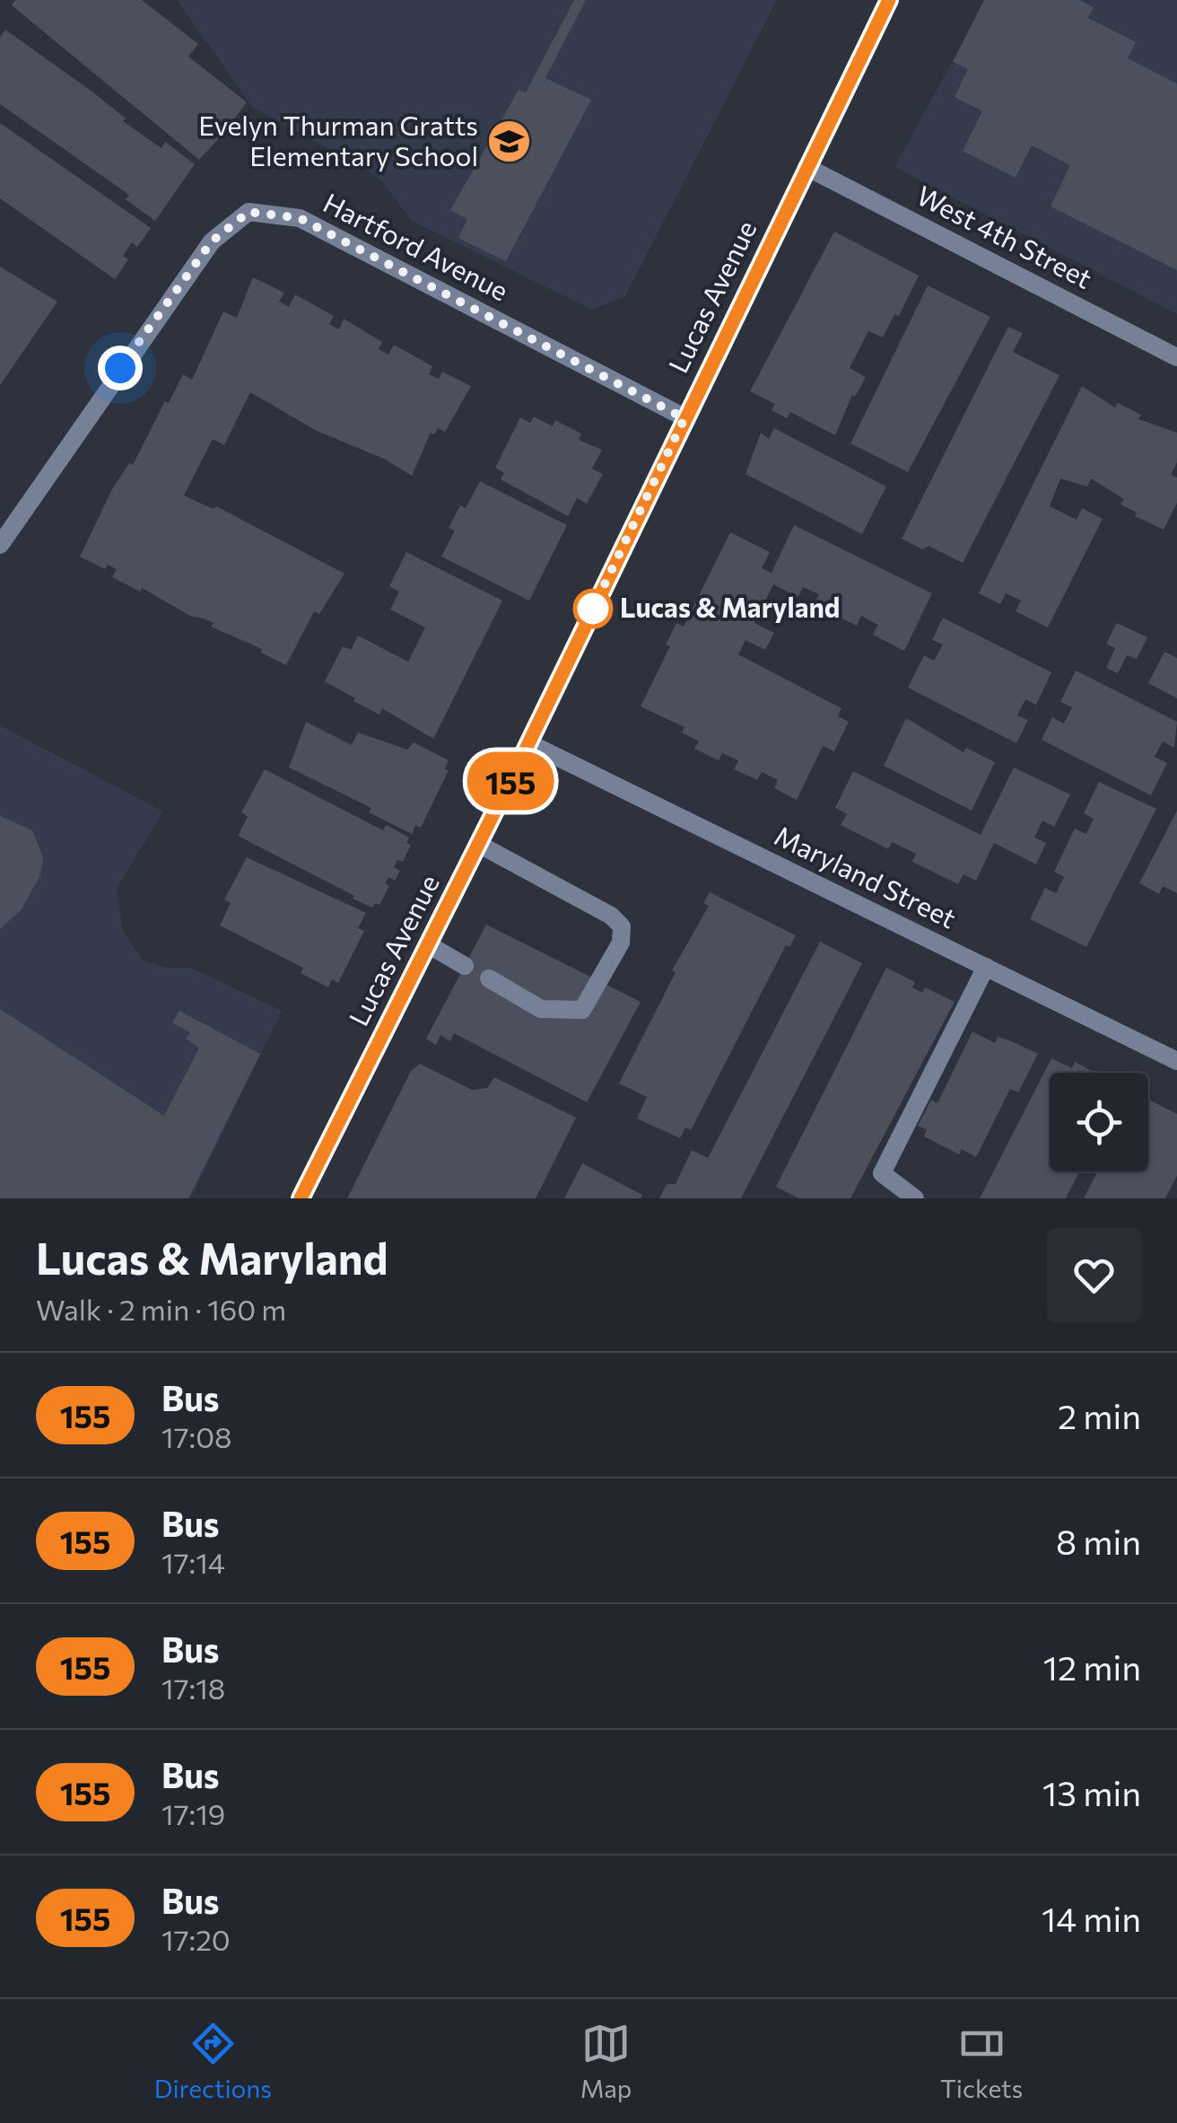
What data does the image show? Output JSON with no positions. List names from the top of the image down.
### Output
{
  "streets": {
    "street": [
      "West 4th Street",
      "Hartford Avenue",
      "Lucas Avenue",
      "Maryland Street"
    ]
  },
  "crossings": [
    ["West 4th Street", "Lucas Avenue"],
    ["Hartford Avenue", "Lucas Avenue"],
    ["Lucas Avenue", "Maryland Street"]
  ],
  "places": {
    "school or university": ["Evelyn Thurman Gratts Elementary School"],
    "other": ["Lucas & Maryland"]
  },
  "lines": ["bus line 155"],
  "page": {
    "on_map": "155",
    "heading": ["Lucas & Maryland", "Walk · 2 min · 160 m"],
    "list": [
      {
        "mark": "155",
        "name": "Bus",
        "note": "17:08",
        "value": "2 min"
      },
      {
        "mark": "155",
        "name": "Bus",
        "note": "17:14",
        "value": "8 min"
      },
      {
        "mark": "155",
        "name": "Bus",
        "note": "17:18",
        "value": "12 min"
      },
      {
        "mark": "155",
        "name": "Bus",
        "note": "17:19",
        "value": "13 min"
      },
      {
        "mark": "155",
        "name": "Bus",
        "note": "17:20",
        "value": "14 min"
      }
    ],
    "tabs": ["Directions", "Map", "Tickets"]
  }
}
